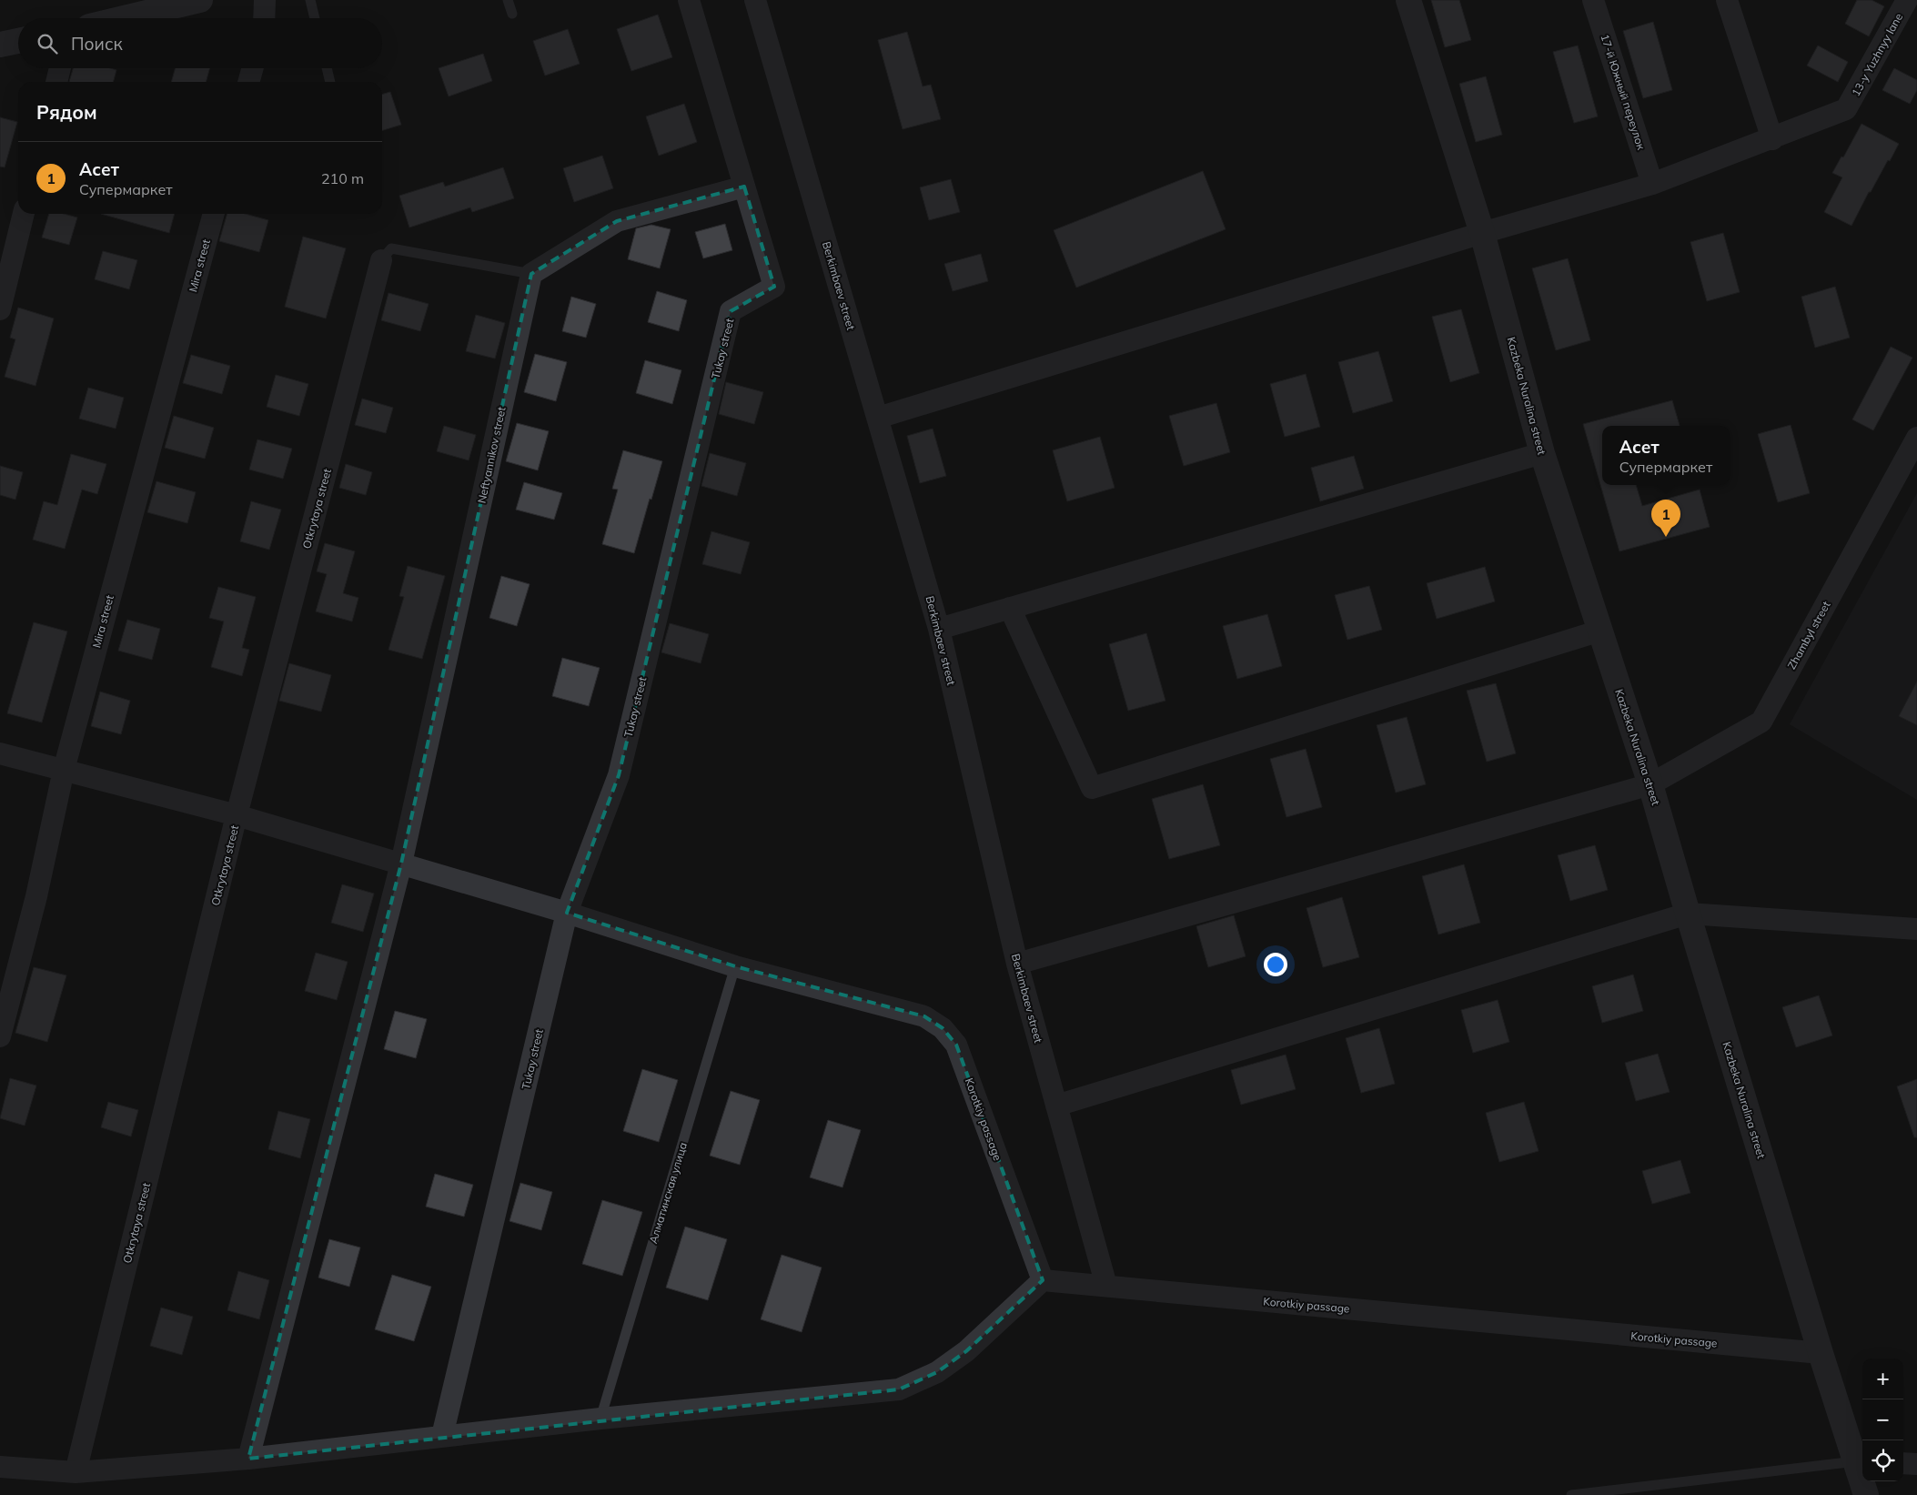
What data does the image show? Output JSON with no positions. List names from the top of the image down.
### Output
{
  "streets": {
    "street": [
      "13-y Yuzhnyy lane",
      "17-й Южный переулок",
      "Mira street",
      "Berkimbaev street",
      "Tukay street",
      "Kazbeka Nuralina street",
      "Neftyannikov street",
      "Otkrytaya street",
      "Zhambyl street",
      "Korotkiy passage"
    ],
    "lane": ["Алматинская улица"]
  },
  "crossings": [
    ["Berkimbaev street", "Zhambyl street"],
    ["Berkimbaev street", "Korotkiy passage"],
    ["Kazbeka Nuralina street", "Zhambyl street"],
    ["Kazbeka Nuralina street", "Korotkiy passage"],
    ["Korotkiy passage", "Алматинская улица"]
  ],
  "page": {
    "search": "Поиск",
    "heading": "Рядом",
    "list": [
      {
        "mark": "1",
        "name": "Асет",
        "note": "Супермаркет",
        "value": "210 m"
      }
    ],
    "popup": ["Асет", "Супермаркет"],
    "pins": "1",
    "map_buttons": ["+", "−"]
  }
}
